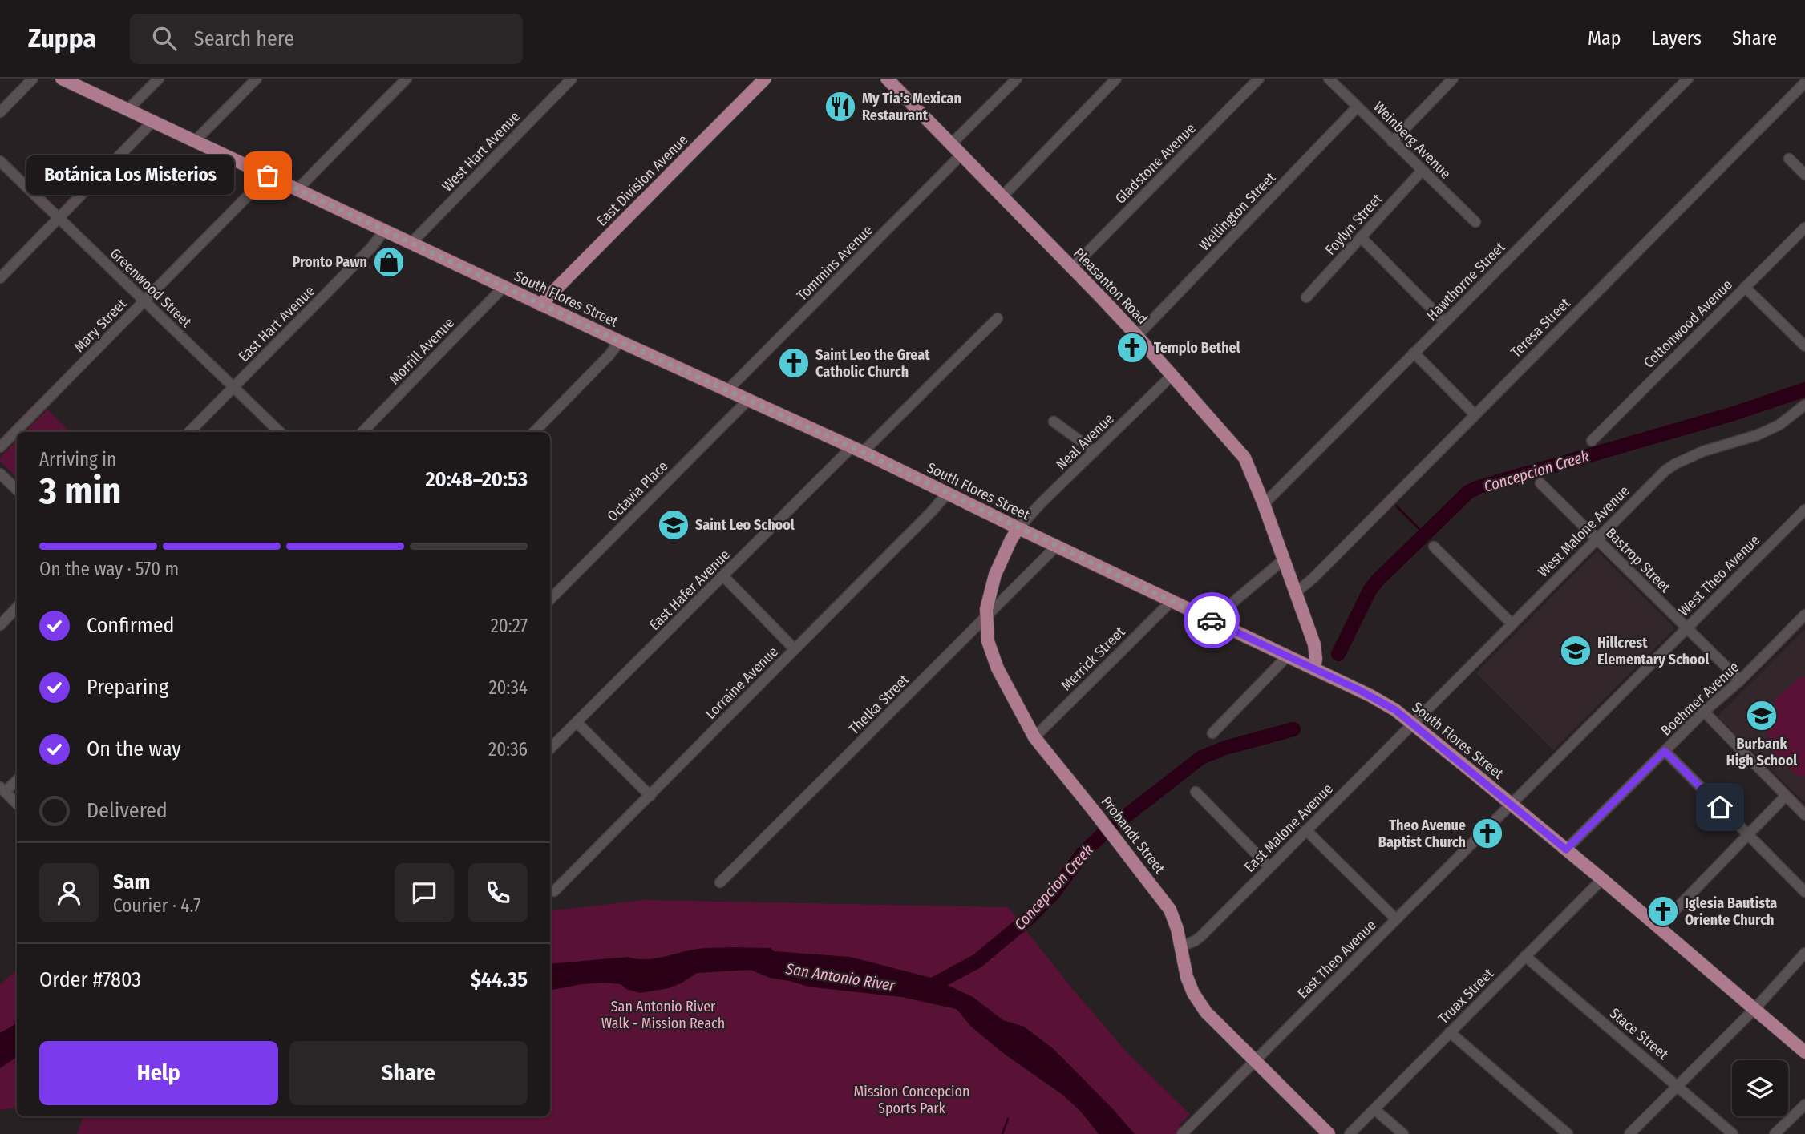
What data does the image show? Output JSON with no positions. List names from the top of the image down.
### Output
{
  "streets": {
    "main road": [
      "East Division Avenue",
      "Pleasanton Road",
      "South Flores Street",
      "Probandt Street"
    ],
    "street": [
      "Weinberg Avenue",
      "West Hart Avenue",
      "Gladstone Avenue",
      "Wellington Street",
      "Foylyn Street",
      "Tommins Avenue",
      "Hawthorne Street",
      "Greenwood Street",
      "East Hart Avenue",
      "Cottonwood Avenue",
      "Mary Street",
      "Teresa Street",
      "Morrill Avenue",
      "Neal Avenue",
      "Octavia Place",
      "West Malone Avenue",
      "Bastrop Street",
      "West Theo Avenue",
      "East Hafer Avenue",
      "Merrick Street",
      "Lorraine Avenue",
      "Boehmer Avenue",
      "Thelka Street",
      "East Malone Avenue",
      "East Theo Avenue",
      "Truax Street",
      "Stace Street"
    ]
  },
  "crossings": [
    ["Weinberg Avenue", "Wellington Street"],
    ["Weinberg Avenue", "Foylyn Street"],
    ["West Hart Avenue", "South Flores Street"],
    ["Gladstone Avenue", "Pleasanton Road"],
    ["East Division Avenue", "South Flores Street"],
    ["Wellington Street", "Pleasanton Road"],
    ["Tommins Avenue", "Pleasanton Road"],
    ["Tommins Avenue", "South Flores Street"],
    ["Hawthorne Street", "Pleasanton Road"],
    ["Pleasanton Road", "South Flores Street"],
    ["Pleasanton Road", "Teresa Street"],
    ["Pleasanton Road", "Neal Avenue"],
    ["Greenwood Street", "East Hart Avenue"],
    ["Greenwood Street", "Mary Street"],
    ["South Flores Street", "East Hart Avenue"],
    ["South Flores Street", "Mary Street"],
    ["South Flores Street", "Morrill Avenue"],
    ["South Flores Street", "Neal Avenue"],
    ["South Flores Street", "Octavia Place"],
    ["South Flores Street", "West Malone Avenue"],
    ["South Flores Street", "West Theo Avenue"],
    ["South Flores Street", "East Hafer Avenue"],
    ["South Flores Street", "Merrick Street"],
    ["South Flores Street", "Lorraine Avenue"],
    ["South Flores Street", "Boehmer Avenue"],
    ["South Flores Street", "Thelka Street"],
    ["South Flores Street", "East Malone Avenue"],
    ["South Flores Street", "Probandt Street"],
    ["South Flores Street", "East Theo Avenue"],
    ["South Flores Street", "Truax Street"],
    ["Neal Avenue", "Probandt Street"],
    ["West Malone Avenue", "Bastrop Street"],
    ["West Malone Avenue", "East Malone Avenue"],
    ["Bastrop Street", "West Theo Avenue"],
    ["Bastrop Street", "Boehmer Avenue"],
    ["West Theo Avenue", "East Theo Avenue"],
    ["Merrick Street", "Probandt Street"],
    ["Thelka Street", "Probandt Street"],
    ["East Malone Avenue", "Probandt Street"],
    ["Probandt Street", "East Theo Avenue"],
    ["Truax Street", "Stace Street"]
  ],
  "water": ["Concepcion Creek", "San Antonio River"],
  "parks": ["San Antonio River Walk - Mission Reach", "Mission Concepcion Sports Park"],
  "places": {
    "restaurant": ["My Tia's Mexican Restaurant"],
    "other": ["Botánica Los Misterios"],
    "shop": ["Pronto Pawn"],
    "church": [
      "Templo Bethel",
      "Saint Leo the Great Catholic Church",
      "Theo Avenue Baptist Church",
      "Iglesia Bautista Oriente Church"
    ],
    "school or university": ["Saint Leo School", "Hillcrest Elementary School", "Burbank High School"]
  },
  "page": {
    "header": "Zuppa",
    "search": "Search here",
    "nav": ["Map", "Layers", "Share"],
    "bubble": "Botánica Los Misterios",
    "heading": ["3 min", "Arriving in", "20:48–20:53"],
    "panel": [
      "Sam",
      "Courier · 4.7",
      "Order #7803",
      "$44.35"
    ],
    "bar": "On the way · 570 m",
    "list": [
      ["Confirmed", "20:27"],
      ["Preparing", "20:34"],
      ["On the way", "20:36"],
      "Delivered"
    ],
    "buttons": ["Help", "Share"]
  }
}
